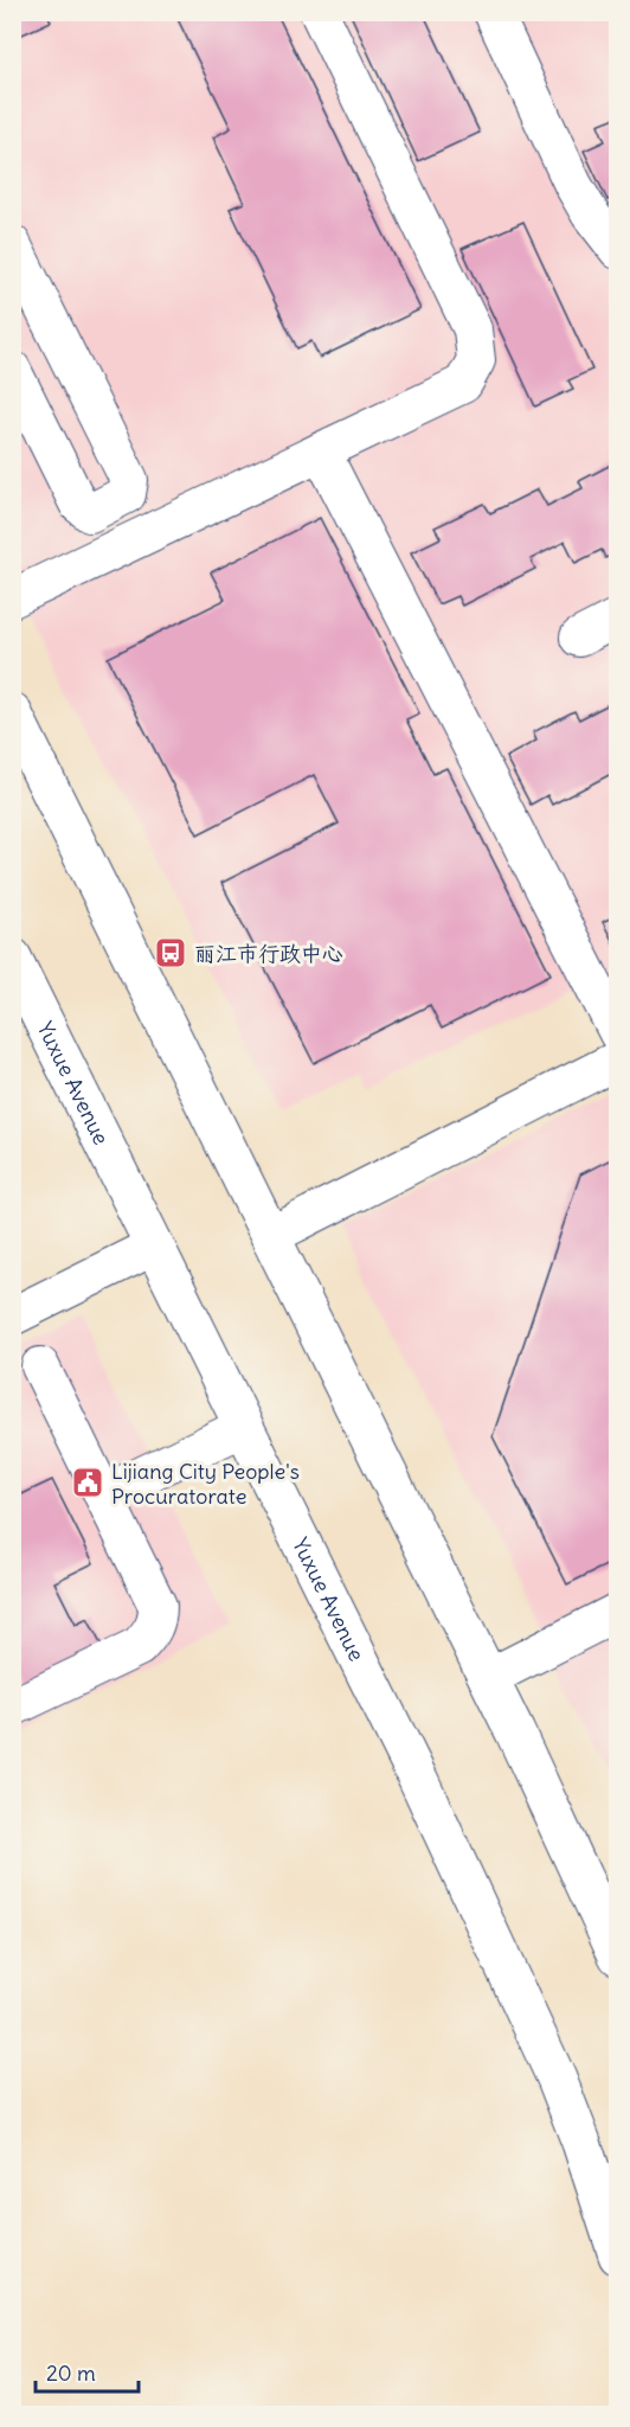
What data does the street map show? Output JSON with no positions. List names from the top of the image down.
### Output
{
  "streets": {
    "main road": ["Yuxue Avenue"]
  },
  "places": {
    "bus stop": ["丽江市行政中心"],
    "public building": ["Lijiang City People's Procuratorate"]
  },
  "scale_bar": "20 m"
}
